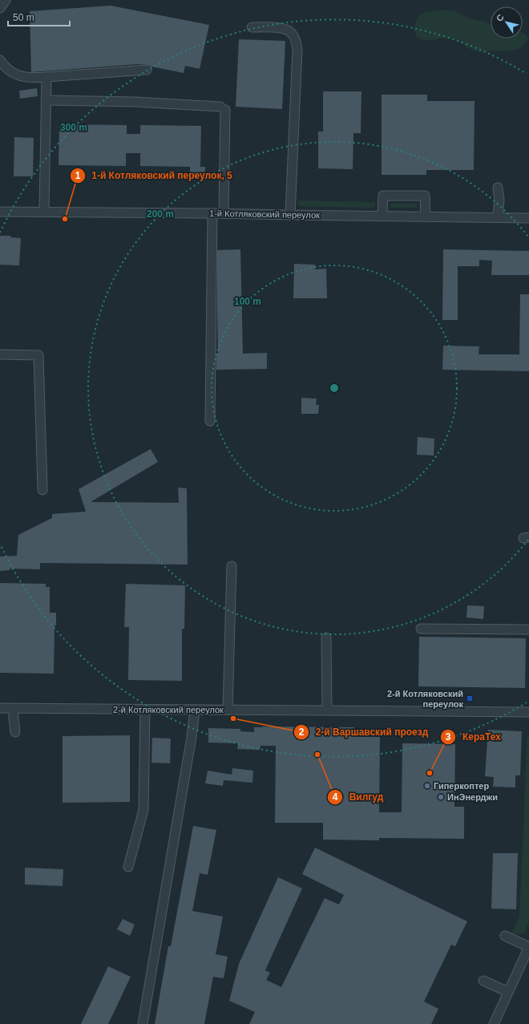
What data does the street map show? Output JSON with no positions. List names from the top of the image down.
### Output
{
  "streets": {
    "street": ["1-й Котляковский переулок", "2-й Котляковский переулок"]
  },
  "places": {
    "other": [
      "1-й Котляковский переулок, 5",
      "2-й Варшавский проезд",
      "Вилгуд",
      "КераТех",
      "Гиперкоптер",
      "ИнЭнерджи"
    ],
    "transit": ["2-й Котляковский переулок"]
  },
  "scale_bar": "50 m",
  "north": "top left",
  "rings": ["300 m", "200 m", "100 m"]
}
